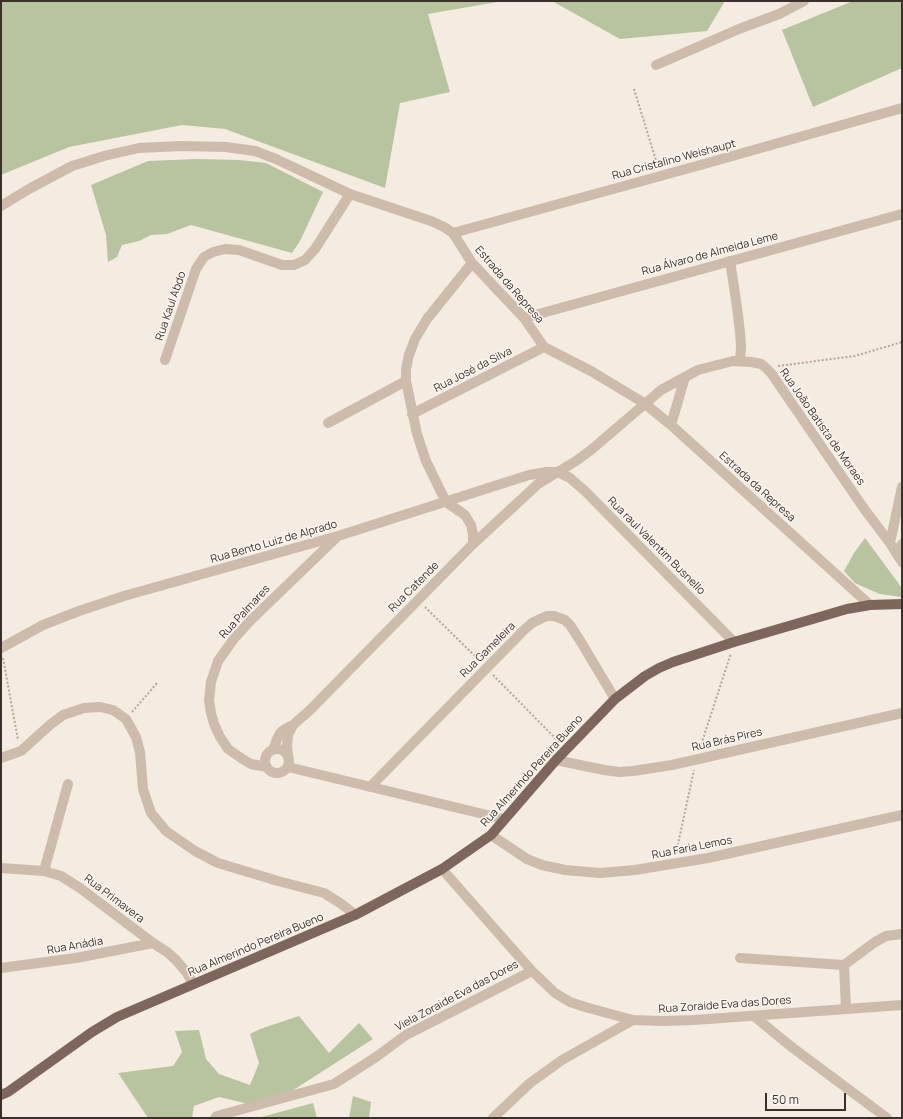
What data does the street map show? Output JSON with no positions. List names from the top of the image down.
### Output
{
  "streets": {
    "main road": ["Rua Almerindo Pereira Bueno"],
    "street": [
      "Rua Cristalino Weishaupt",
      "Rua Álvaro de Almeida Leme",
      "Estrada da Represa",
      "Rua Kaul Abdo",
      "Rua José da Silva",
      "Rua João Batista de Moraes",
      "Rua Bento Luiz de Alprado",
      "Rua raul Valentim Busnello",
      "Rua Catende",
      "Rua Palmares",
      "Rua Gameleira",
      "Rua Brás Pires",
      "Rua Faria Lemos",
      "Rua Primavera",
      "Rua Anádia",
      "Viela Zoraide Eva das Dores",
      "Rua Zoraide Eva das Dores"
    ]
  },
  "crossings": [
    ["Rua Cristalino Weishaupt", "Estrada da Represa"],
    ["Rua Álvaro de Almeida Leme", "Estrada da Represa"],
    ["Estrada da Represa", "Rua Kaul Abdo"],
    ["Estrada da Represa", "Rua José da Silva"],
    ["Estrada da Represa", "Rua João Batista de Moraes"],
    ["Estrada da Represa", "Rua Almerindo Pereira Bueno"],
    ["Rua João Batista de Moraes", "Rua Bento Luiz de Alprado"],
    ["Rua João Batista de Moraes", "Rua raul Valentim Busnello"],
    ["Rua João Batista de Moraes", "Rua Catende"],
    ["Rua Bento Luiz de Alprado", "Rua raul Valentim Busnello"],
    ["Rua Bento Luiz de Alprado", "Rua Catende"],
    ["Rua Bento Luiz de Alprado", "Rua Palmares"],
    ["Rua raul Valentim Busnello", "Rua Catende"],
    ["Rua raul Valentim Busnello", "Rua Almerindo Pereira Bueno"],
    ["Rua Catende", "Rua Palmares"],
    ["Rua Palmares", "Rua Gameleira"],
    ["Rua Palmares", "Rua Almerindo Pereira Bueno"],
    ["Rua Gameleira", "Rua Almerindo Pereira Bueno"],
    ["Rua Brás Pires", "Rua Almerindo Pereira Bueno"],
    ["Rua Almerindo Pereira Bueno", "Rua Faria Lemos"],
    ["Rua Almerindo Pereira Bueno", "Rua Primavera"],
    ["Rua Almerindo Pereira Bueno", "Rua Zoraide Eva das Dores"],
    ["Rua Primavera", "Rua Anádia"],
    ["Viela Zoraide Eva das Dores", "Rua Zoraide Eva das Dores"]
  ],
  "scale_bar": "50 m"
}
